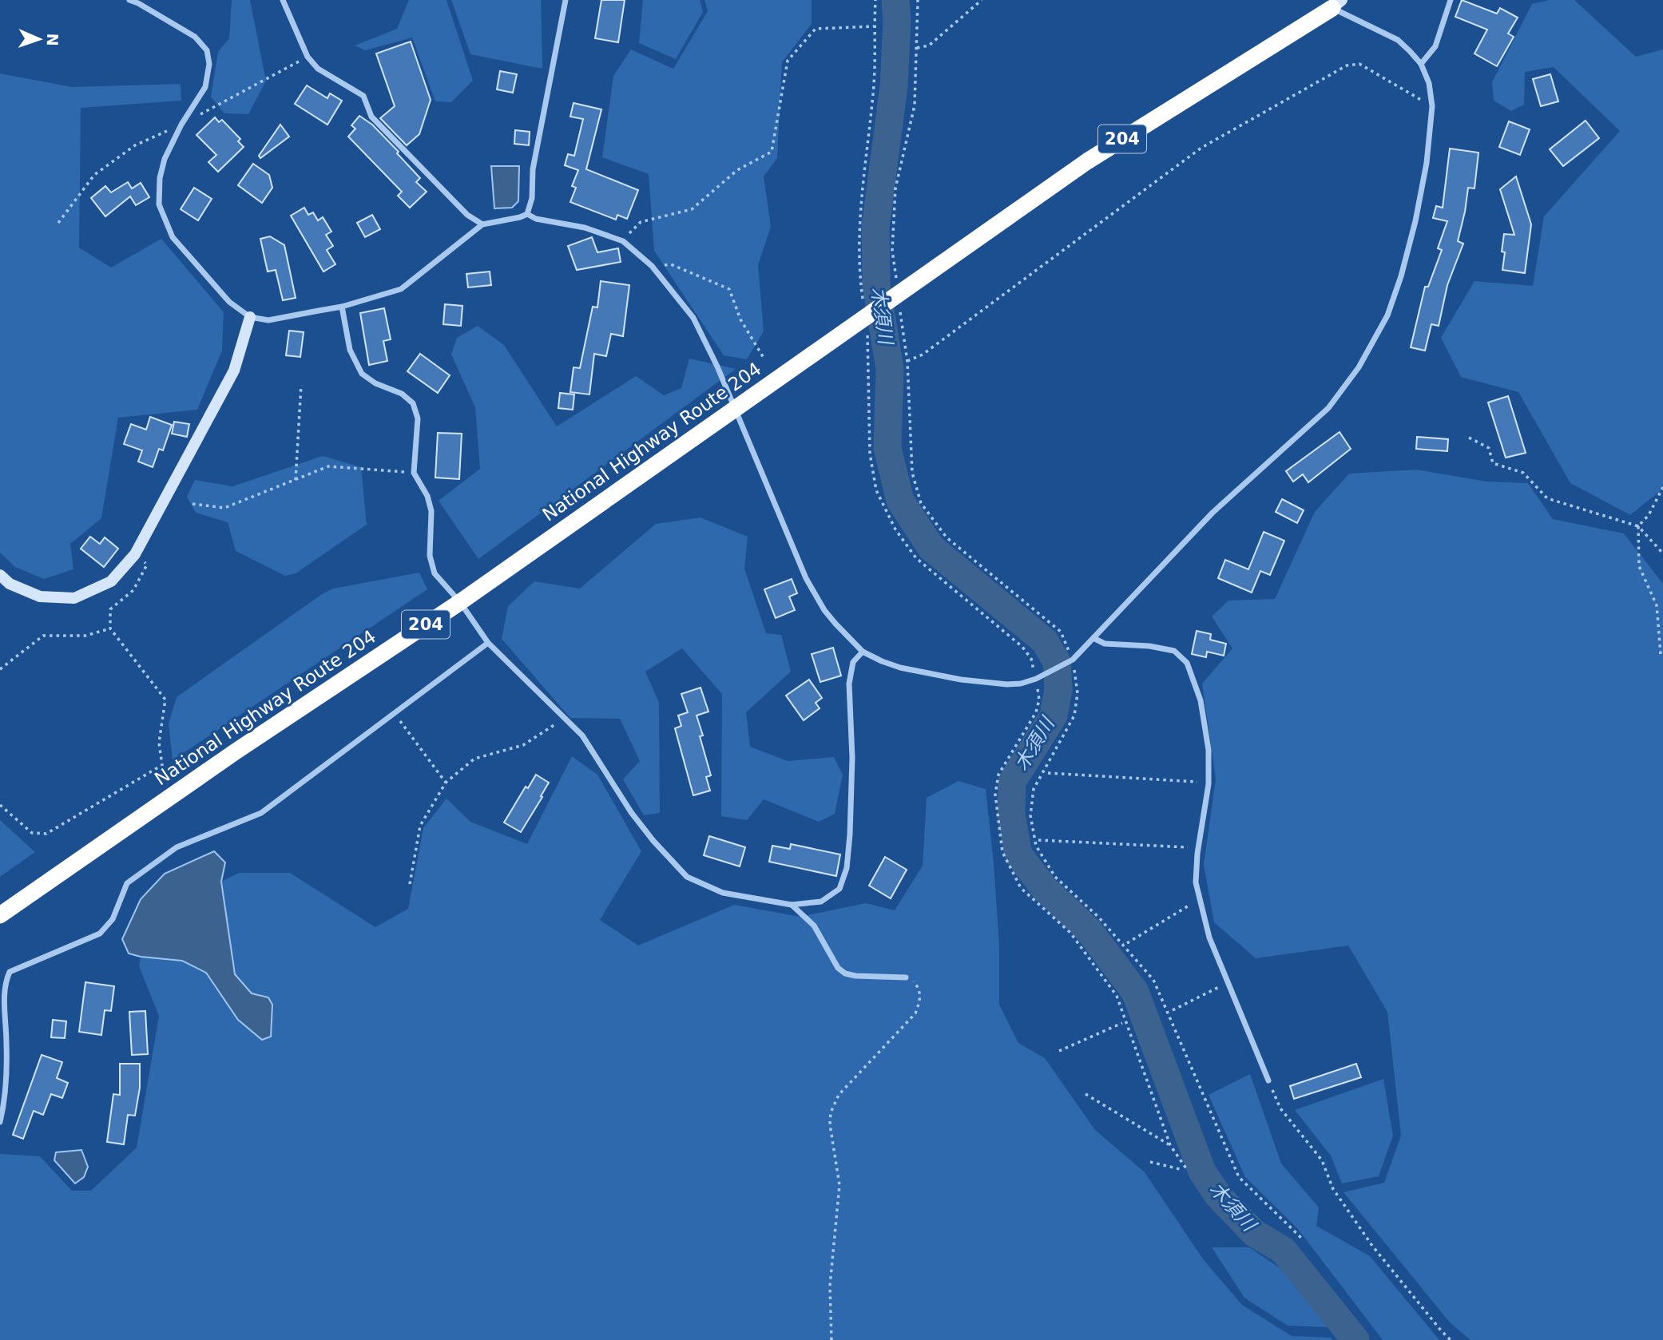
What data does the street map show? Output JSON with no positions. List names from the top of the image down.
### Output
{
  "streets": {
    "highway": ["204", "National Highway Route 204"]
  },
  "water": ["木須川"],
  "north": "right"
}
